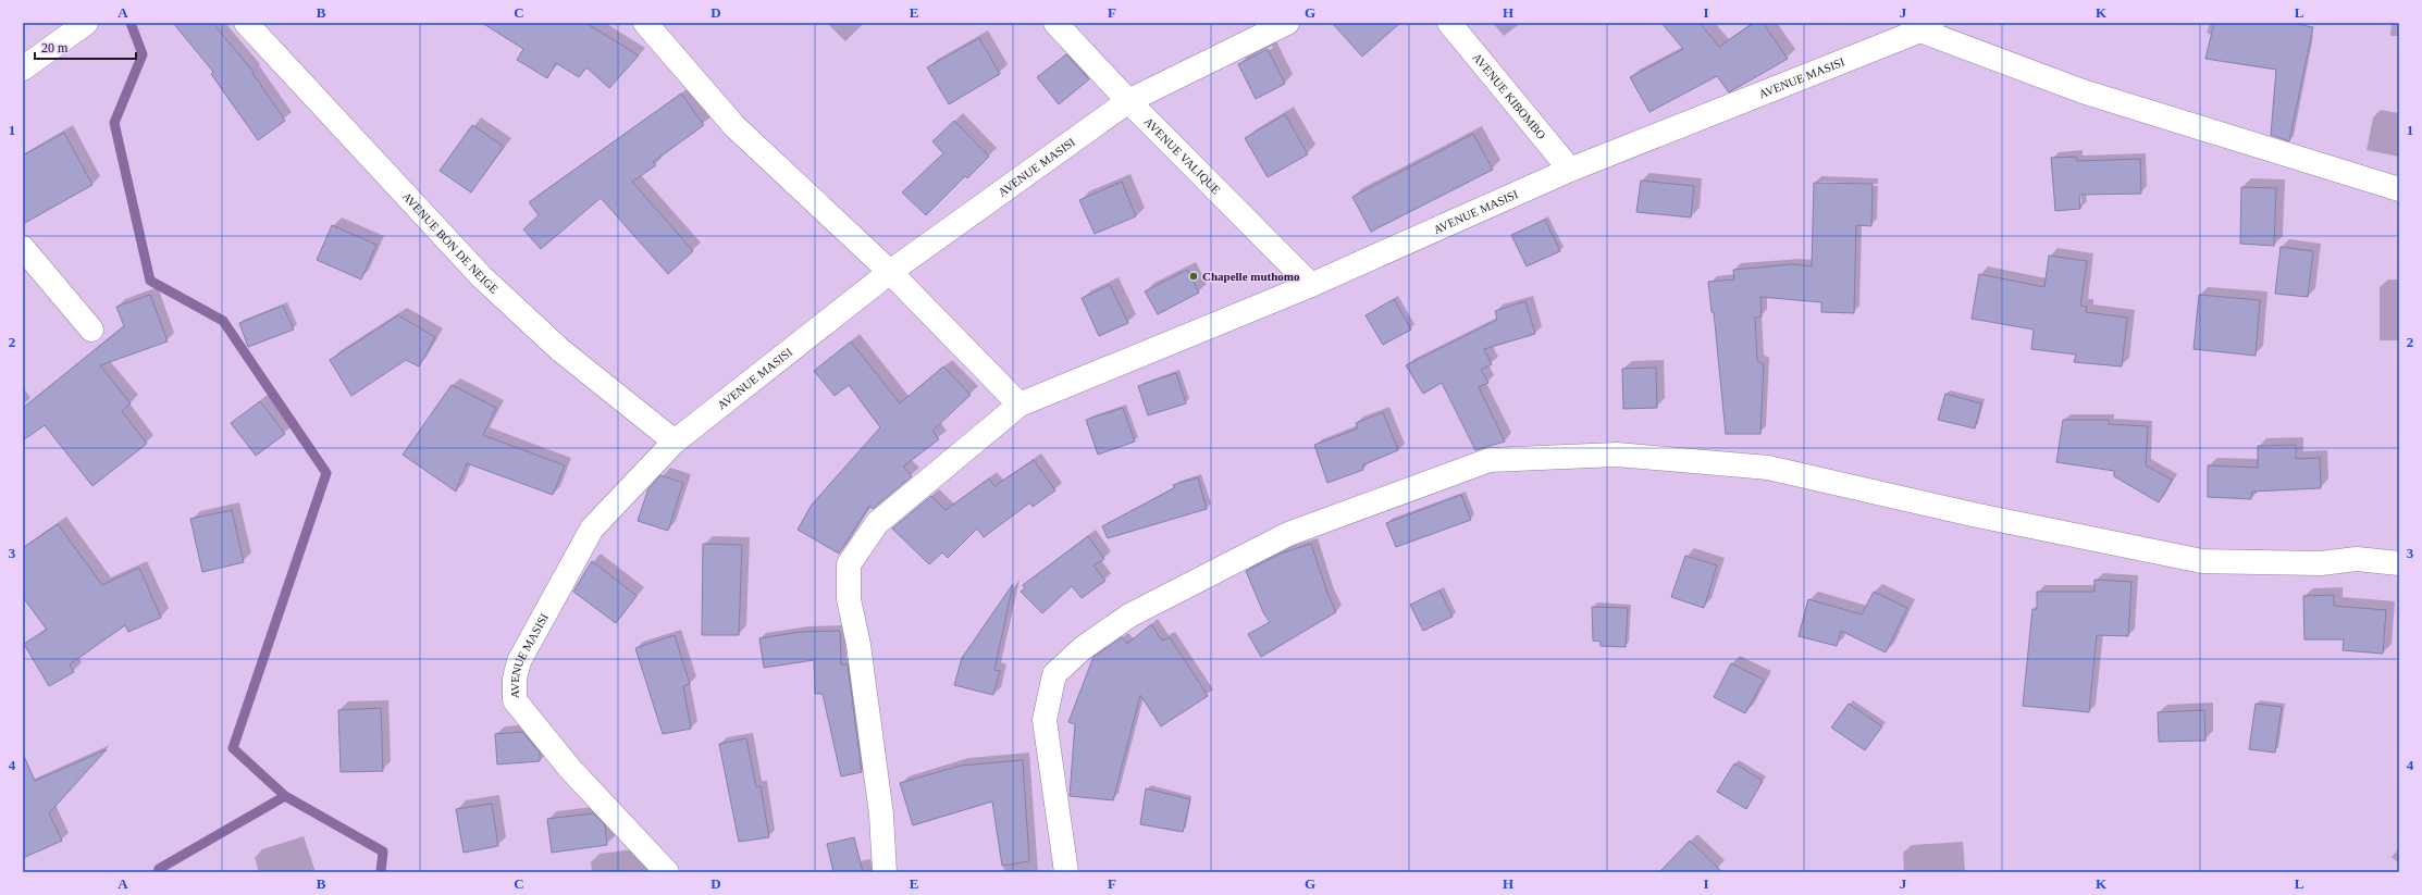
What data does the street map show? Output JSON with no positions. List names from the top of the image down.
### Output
{
  "streets": {
    "street": [
      "AVENUE MASISI",
      "AVENUE KIBOMBO",
      "AVENUE VALIQUE",
      "AVENUE BON DE NEIGE"
    ]
  },
  "crossings": [
    ["AVENUE MASISI", "AVENUE KIBOMBO"],
    ["AVENUE MASISI", "AVENUE VALIQUE"],
    ["AVENUE MASISI", "AVENUE BON DE NEIGE"]
  ],
  "places": ["Chapelle muthomo"],
  "scale_bar": "20 m",
  "grid": {
    "columns": [
      "A",
      "B",
      "C",
      "D",
      "E",
      "F",
      "G",
      "H",
      "I",
      "J",
      "K",
      "L"
    ],
    "rows": [
      "1",
      "2",
      "3",
      "4"
    ]
  }
}
